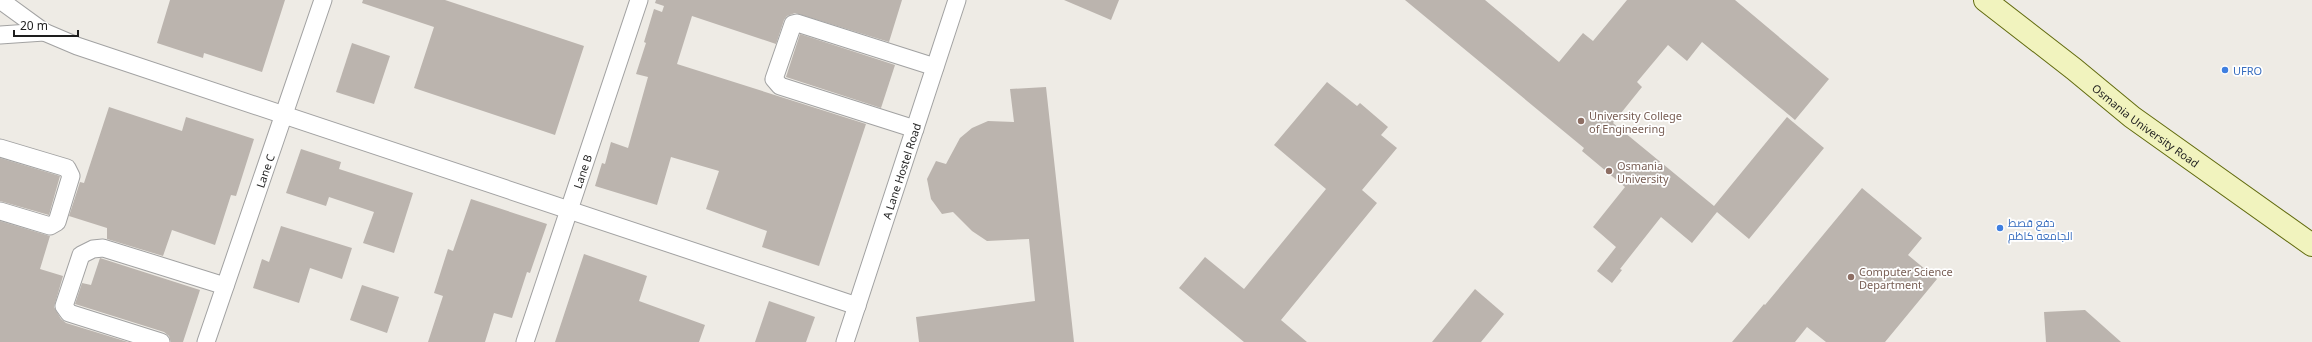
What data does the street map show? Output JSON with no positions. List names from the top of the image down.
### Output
{
  "streets": {
    "main road": ["Osmania University Road"],
    "street": ["Lane C", "Lane B", "A Lane Hostel Road"]
  },
  "places": [
    "UFRO",
    "University College of Engineering",
    "Osmania University",
    "دفع قصط الجامعه كاظم",
    "Computer Science Department"
  ],
  "scale_bar": "20 m"
}
